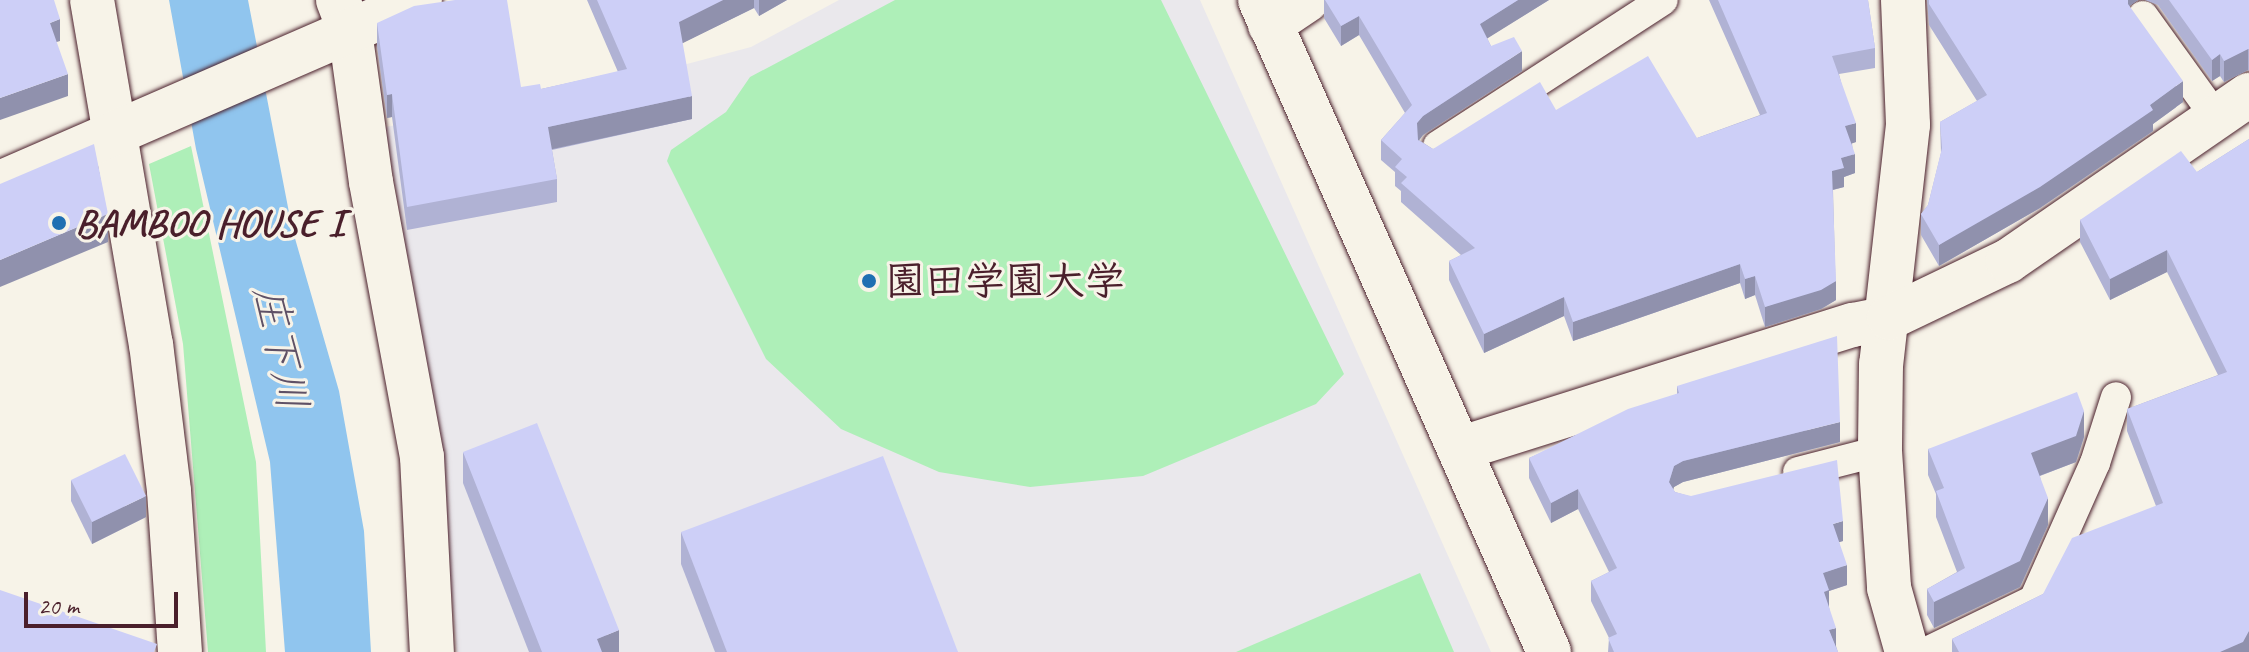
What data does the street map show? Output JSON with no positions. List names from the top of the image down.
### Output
{
  "water": ["庄下川"],
  "places": ["BAMBOO HOUSE I", "園田学園大学"],
  "scale_bar": "20 m"
}
